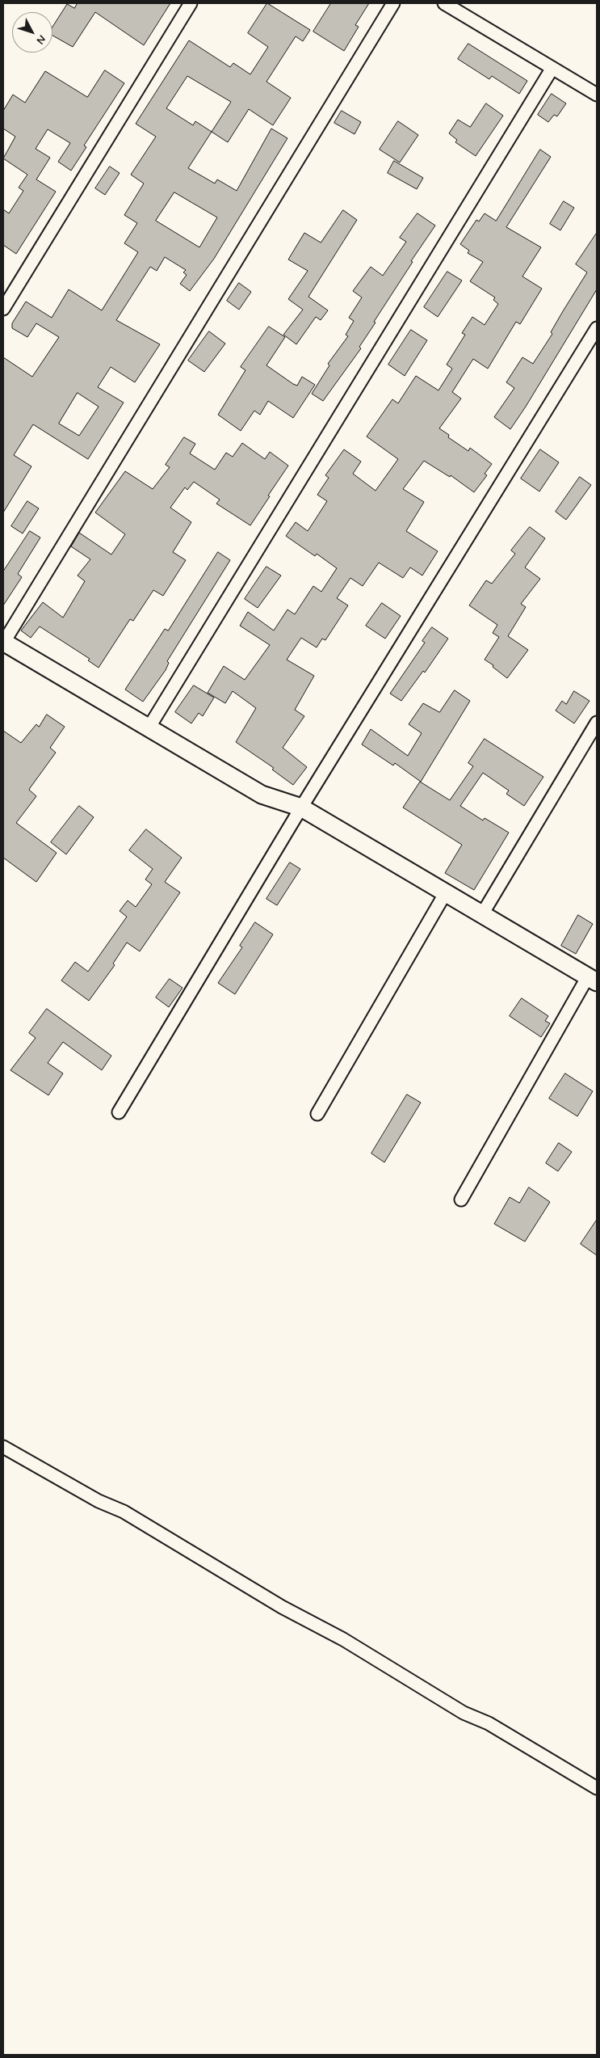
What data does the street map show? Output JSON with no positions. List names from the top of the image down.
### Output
{
  "north": "bottom right"
}
